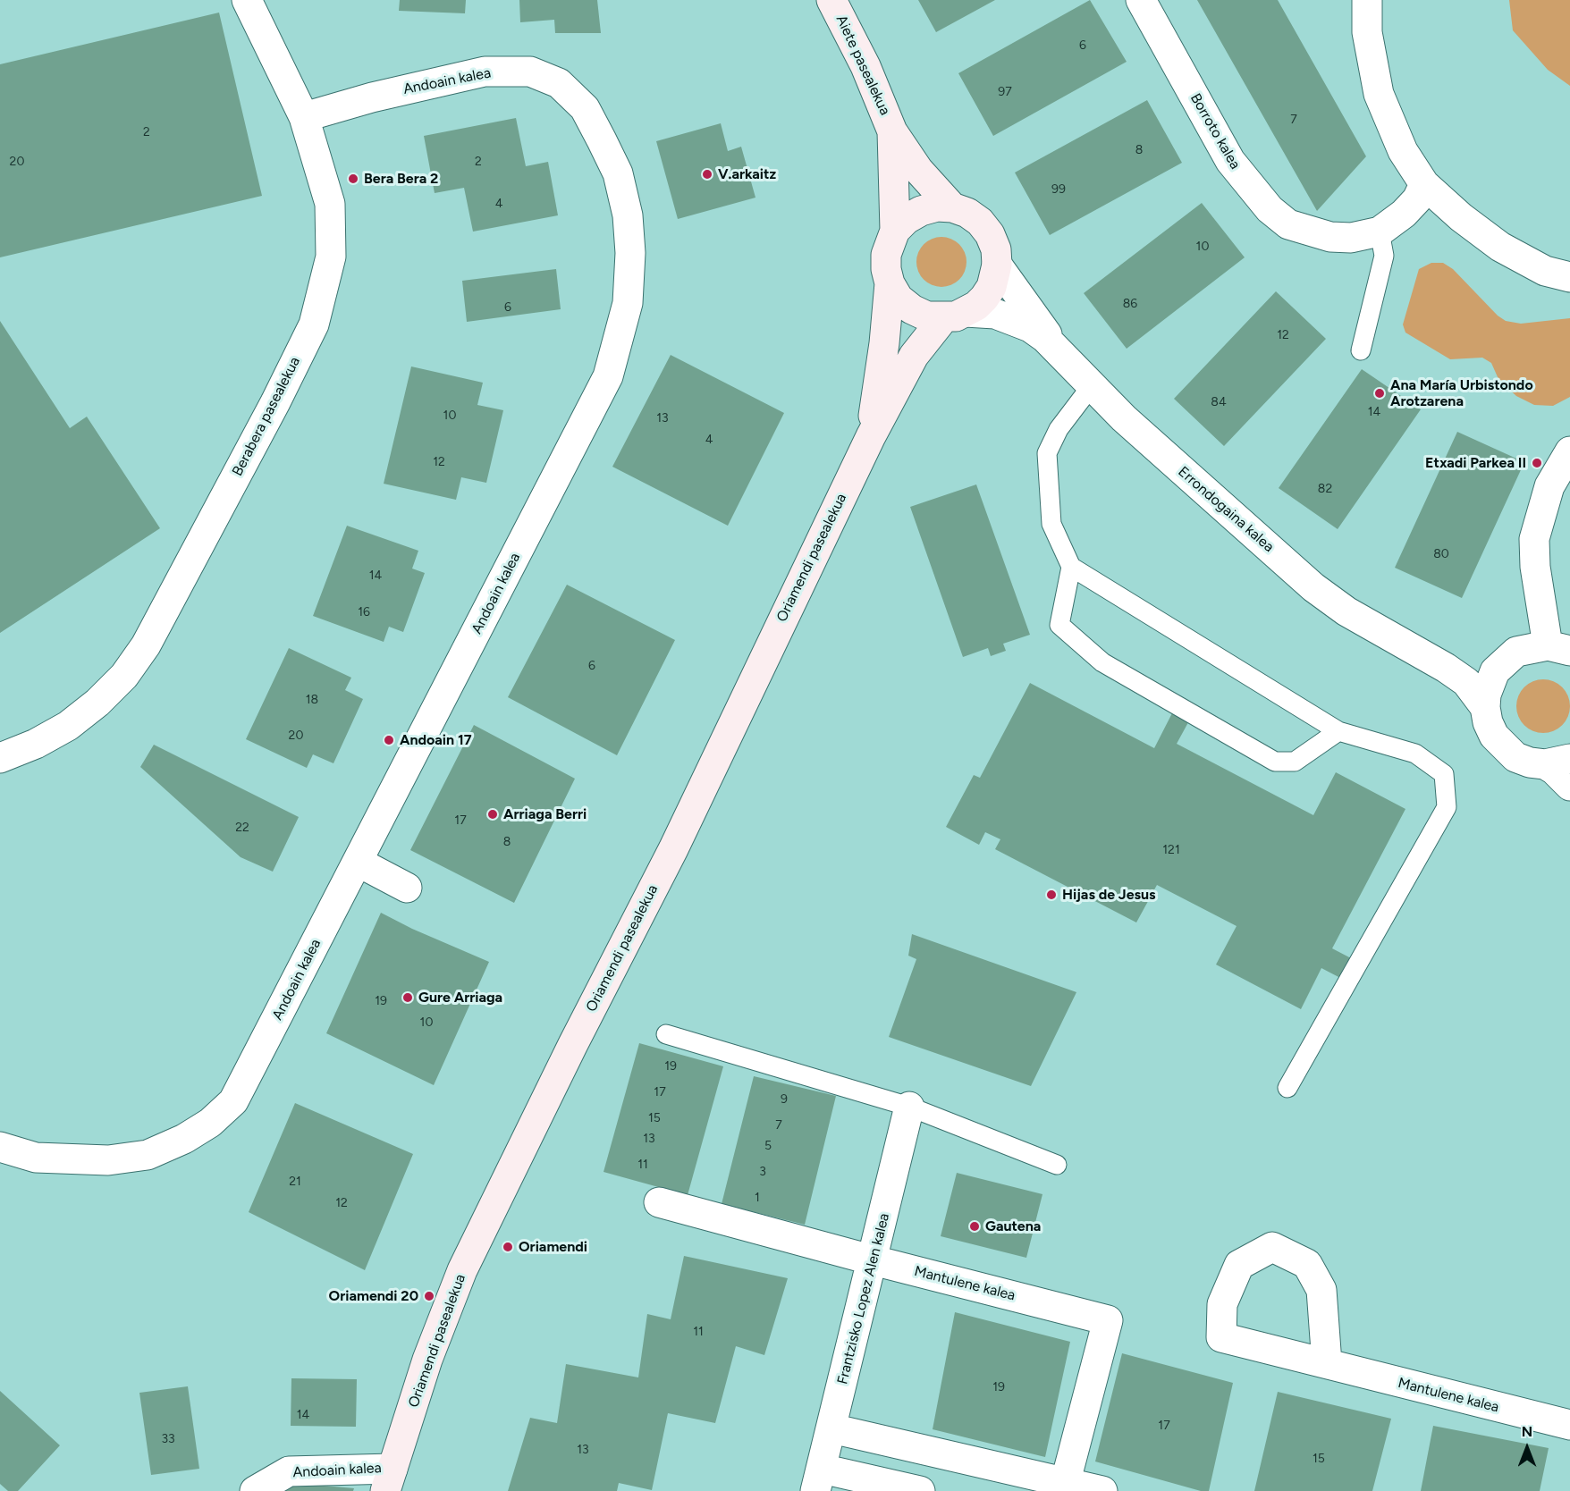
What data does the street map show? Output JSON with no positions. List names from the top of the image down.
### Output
{
  "streets": {
    "street": [
      "Aiete pasealekua",
      "Andoain kalea",
      "Borroto kalea",
      "Berabera pasealekua",
      "Errondogaina kalea",
      "Oriamendi pasealekua",
      "Mantulene kalea",
      "Frantzisko Lopez Alen kalea"
    ]
  },
  "crossings": [
    ["Aiete pasealekua", "Errondogaina kalea"],
    ["Aiete pasealekua", "Oriamendi pasealekua"],
    ["Andoain kalea", "Berabera pasealekua"],
    ["Andoain kalea", "Oriamendi pasealekua"],
    ["Errondogaina kalea", "Oriamendi pasealekua"],
    ["Mantulene kalea", "Frantzisko Lopez Alen kalea"]
  ],
  "places": [
    "V.arkaitz",
    "Bera Bera 2",
    "Ana María Urbistondo Arotzarena",
    "Etxadi Parkea II",
    "Andoain 17",
    "Arriaga Berri",
    "Hijas de Jesus",
    "Gure Arriaga",
    "Gautena",
    "Oriamendi",
    "Oriamendi 20"
  ],
  "house_numbers": [
    "6",
    "97",
    "7",
    "2",
    "8",
    "20",
    "2",
    "99",
    "4",
    "10",
    "86",
    "6",
    "12",
    "84",
    "14",
    "10",
    "13",
    "4",
    "12",
    "82",
    "80",
    "14",
    "16",
    "6",
    "18",
    "20",
    "17",
    "22",
    "8",
    "121",
    "19",
    "10",
    "19",
    "17",
    "9",
    "15",
    "7",
    "13",
    "5",
    "11",
    "3",
    "21",
    "1",
    "12",
    "11",
    "19",
    "14",
    "17",
    "33",
    "13",
    "15"
  ],
  "north": "top"
}
